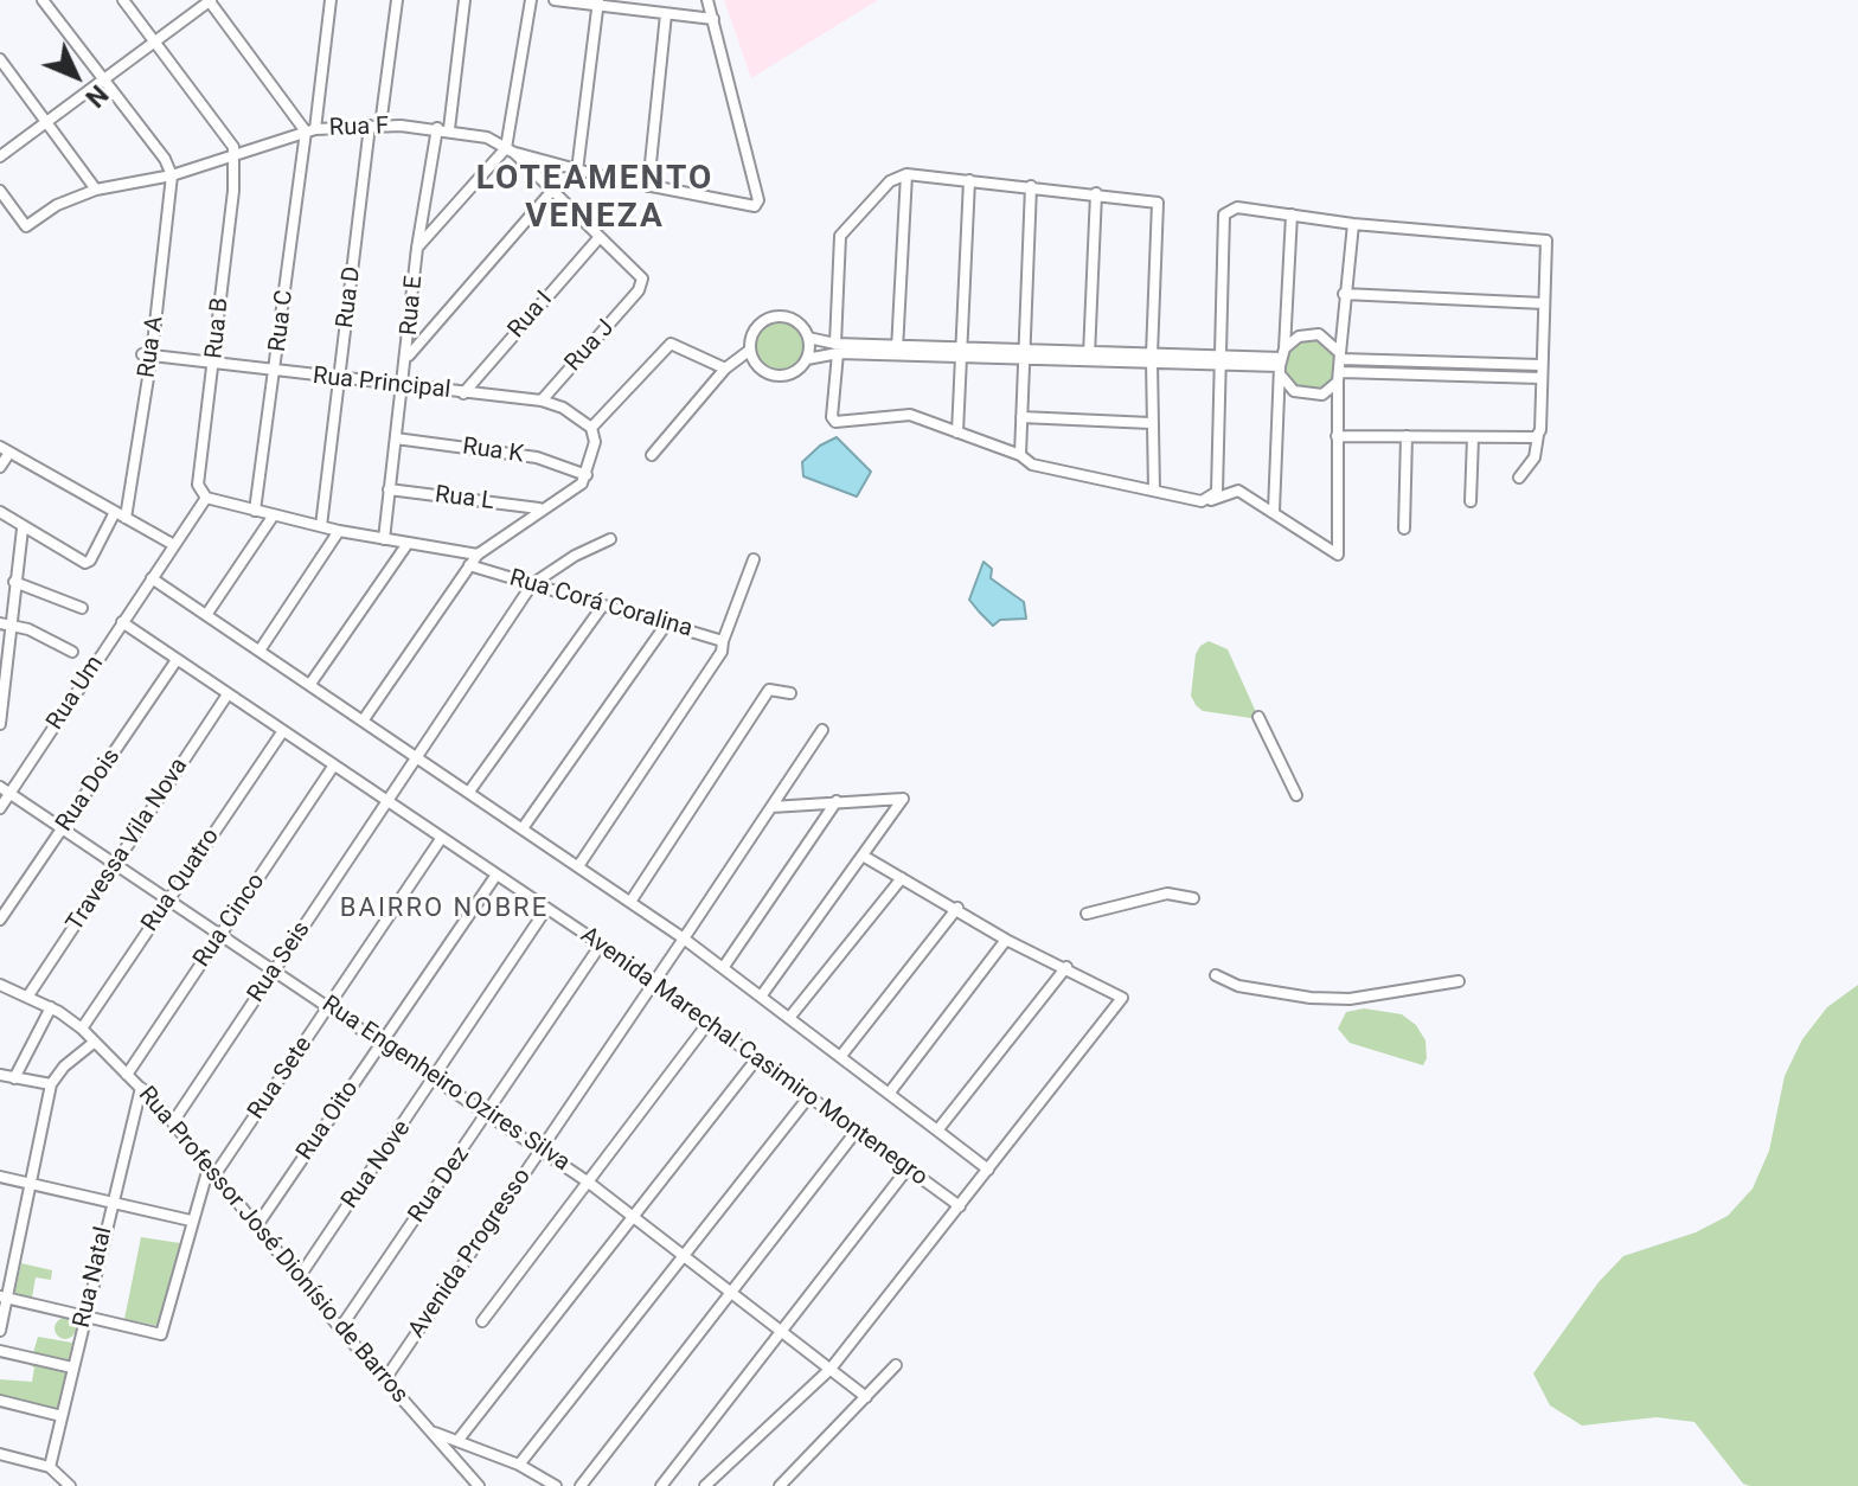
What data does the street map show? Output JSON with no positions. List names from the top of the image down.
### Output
{
  "streets": {
    "street": [
      "Rua F",
      "Rua D",
      "Rua E",
      "Rua I",
      "Rua C",
      "Rua B",
      "Rua J",
      "Rua A",
      "Rua Principal",
      "Rua K",
      "Rua L",
      "Rua Corá Coralina",
      "Rua Um",
      "Rua Dois",
      "Travessa Vila Nova",
      "Rua Quatro",
      "Rua Cinco",
      "Rua Seis",
      "Avenida Marechal Casimiro Montenegro",
      "Rua Sete",
      "Rua Engenheiro Ozires Silva",
      "Rua Oito",
      "Rua Nove",
      "Rua Dez",
      "Rua Professor José Dionísio de Barros",
      "Avenida Progresso",
      "Rua Natal"
    ]
  },
  "crossings": [
    ["Rua F", "Rua D"],
    ["Rua F", "Rua E"],
    ["Rua F", "Rua I"],
    ["Rua F", "Rua C"],
    ["Rua F", "Rua B"],
    ["Rua F", "Rua J"],
    ["Rua F", "Rua A"],
    ["Rua D", "Rua Principal"],
    ["Rua E", "Rua Principal"],
    ["Rua E", "Rua K"],
    ["Rua E", "Rua L"],
    ["Rua I", "Rua Principal"],
    ["Rua C", "Rua Principal"],
    ["Rua B", "Rua Principal"],
    ["Rua J", "Rua Principal"],
    ["Rua A", "Rua Principal"],
    ["Rua Corá Coralina", "Rua Seis"],
    ["Rua Um", "Avenida Marechal Casimiro Montenegro"],
    ["Rua Um", "Rua Engenheiro Ozires Silva"],
    ["Rua Dois", "Avenida Marechal Casimiro Montenegro"],
    ["Rua Dois", "Rua Engenheiro Ozires Silva"],
    ["Travessa Vila Nova", "Avenida Marechal Casimiro Montenegro"],
    ["Travessa Vila Nova", "Rua Engenheiro Ozires Silva"],
    ["Travessa Vila Nova", "Rua Professor José Dionísio de Barros"],
    ["Rua Quatro", "Avenida Marechal Casimiro Montenegro"],
    ["Rua Quatro", "Rua Engenheiro Ozires Silva"],
    ["Rua Quatro", "Rua Professor José Dionísio de Barros"],
    ["Rua Cinco", "Avenida Marechal Casimiro Montenegro"],
    ["Rua Cinco", "Rua Engenheiro Ozires Silva"],
    ["Rua Cinco", "Rua Professor José Dionísio de Barros"],
    ["Rua Seis", "Avenida Marechal Casimiro Montenegro"],
    ["Rua Seis", "Rua Engenheiro Ozires Silva"],
    ["Rua Seis", "Rua Professor José Dionísio de Barros"],
    ["Avenida Marechal Casimiro Montenegro", "Rua Sete"],
    ["Avenida Marechal Casimiro Montenegro", "Rua Oito"],
    ["Avenida Marechal Casimiro Montenegro", "Rua Nove"],
    ["Avenida Marechal Casimiro Montenegro", "Rua Dez"],
    ["Avenida Marechal Casimiro Montenegro", "Avenida Progresso"],
    ["Rua Sete", "Rua Engenheiro Ozires Silva"],
    ["Rua Sete", "Rua Professor José Dionísio de Barros"],
    ["Rua Sete", "Rua Natal"],
    ["Rua Engenheiro Ozires Silva", "Rua Oito"],
    ["Rua Engenheiro Ozires Silva", "Rua Nove"],
    ["Rua Engenheiro Ozires Silva", "Rua Dez"],
    ["Rua Engenheiro Ozires Silva", "Avenida Progresso"],
    ["Rua Oito", "Rua Professor José Dionísio de Barros"],
    ["Rua Nove", "Rua Professor José Dionísio de Barros"],
    ["Rua Dez", "Rua Professor José Dionísio de Barros"],
    ["Rua Professor José Dionísio de Barros", "Avenida Progresso"],
    ["Rua Professor José Dionísio de Barros", "Rua Natal"]
  ],
  "districts": ["LOTEAMENTO VENEZA", "BAIRRO NOBRE"],
  "north": "bottom right"
}
